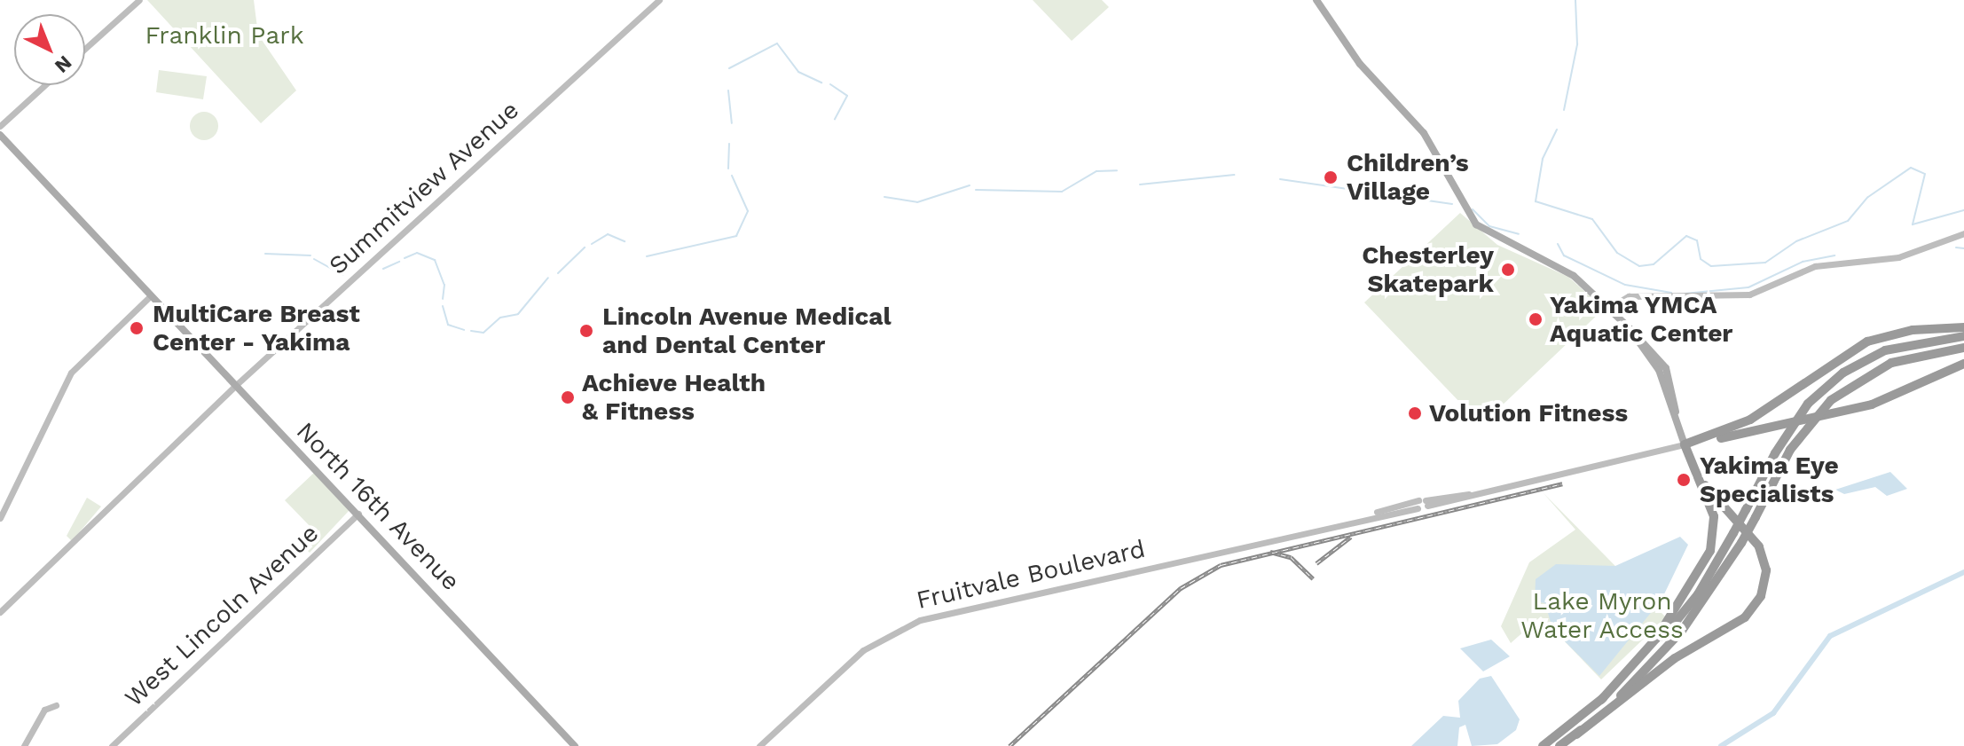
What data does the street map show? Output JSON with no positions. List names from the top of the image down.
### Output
{
  "streets": {
    "main road": [
      "Summitview Avenue",
      "North 16th Avenue",
      "Fruitvale Boulevard",
      "West Lincoln Avenue"
    ]
  },
  "crossings": [
    ["Summitview Avenue", "North 16th Avenue"],
    ["North 16th Avenue", "West Lincoln Avenue"]
  ],
  "parks": ["Franklin Park", "Lake Myron Water Access"],
  "places": [
    "Children’s Village",
    "Chesterley Skatepark",
    "Yakima YMCA Aquatic Center",
    "MultiCare Breast Center - Yakima",
    "Lincoln Avenue Medical and Dental Center",
    "Achieve Health & Fitness",
    "Volution Fitness",
    "Yakima Eye Specialists"
  ],
  "north": "bottom right"
}
